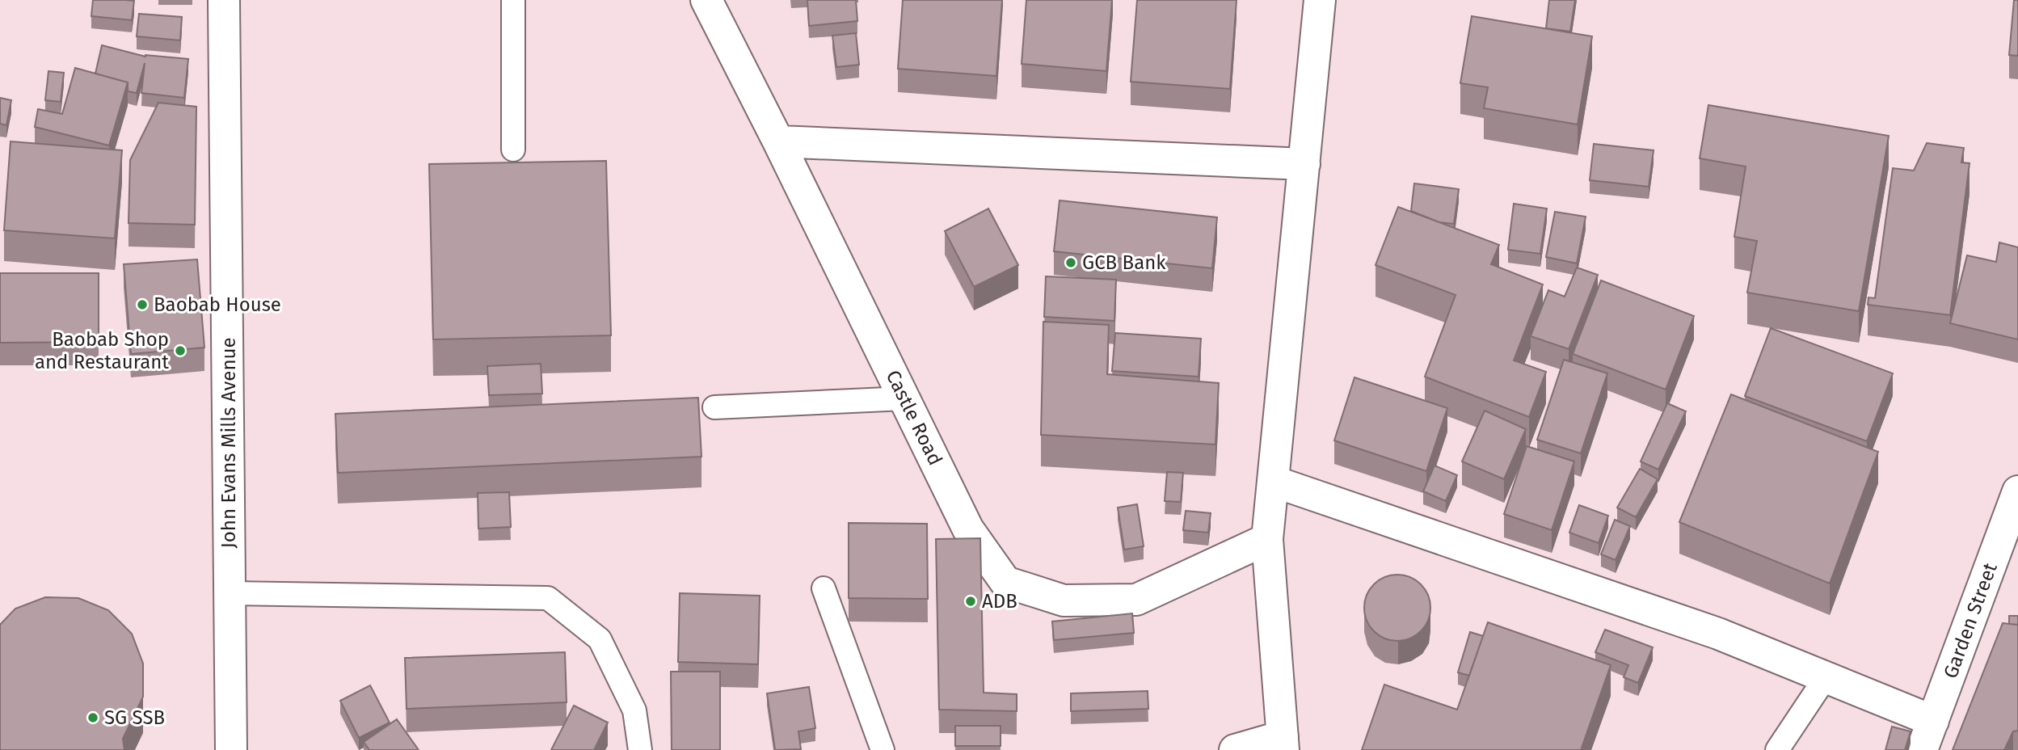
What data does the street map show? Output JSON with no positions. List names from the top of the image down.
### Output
{
  "streets": {
    "street": ["Castle Road", "John Evans Mills Avenue", "Garden Street"]
  },
  "places": [
    "GCB Bank",
    "Baobab House",
    "Baobab Shop and Restaurant",
    "ADB",
    "SG SSB"
  ]
}
